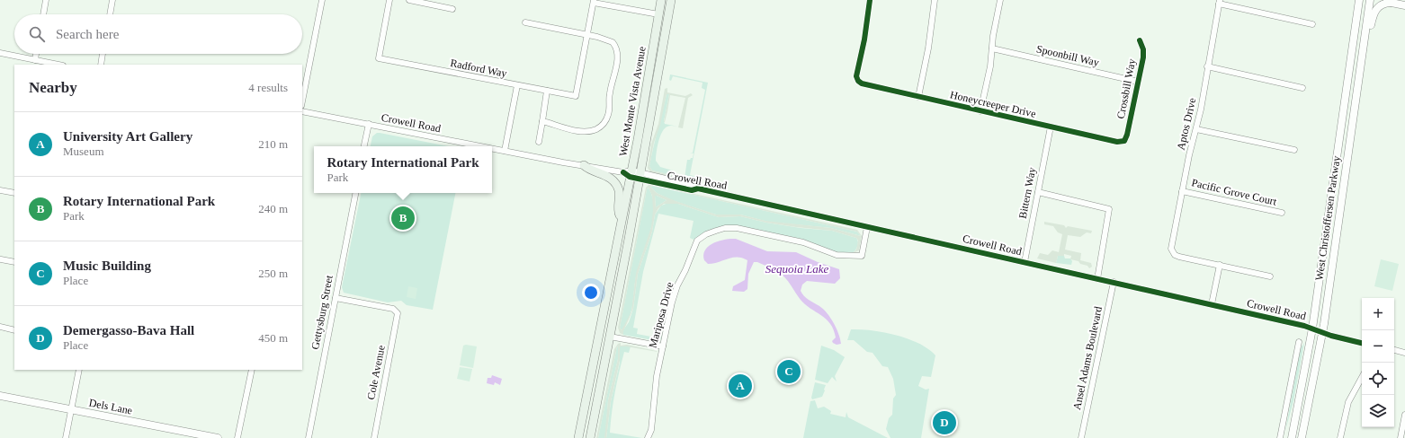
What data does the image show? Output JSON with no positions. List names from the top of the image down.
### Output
{
  "streets": {
    "main road": ["West Monte Vista Avenue"],
    "street": [
      "Spoonbill Way",
      "Radford Way",
      "Crossbill Way",
      "Honeycreeper Drive",
      "Crowell Road",
      "Aptos Drive",
      "Pacific Grove Court",
      "Bittern Way",
      "West Christoffersen Parkway",
      "Gettysburg Street",
      "Mariposa Drive",
      "Ansel Adams Boulevard",
      "Cole Avenue",
      "Dels Lane"
    ]
  },
  "crossings": [
    ["Spoonbill Way", "Crossbill Way"],
    ["Crossbill Way", "Honeycreeper Drive"],
    ["West Monte Vista Avenue", "Crowell Road"],
    ["Honeycreeper Drive", "Bittern Way"],
    ["Crowell Road", "Bittern Way"],
    ["Crowell Road", "West Christoffersen Parkway"],
    ["Crowell Road", "Mariposa Drive"],
    ["Crowell Road", "Ansel Adams Boulevard"],
    ["Aptos Drive", "Pacific Grove Court"],
    ["Gettysburg Street", "Cole Avenue"]
  ],
  "water": ["Sequoia Lake"],
  "page": {
    "search": "Search here",
    "heading": ["Nearby", "4 results"],
    "list": [
      {
        "mark": "A",
        "name": "University Art Gallery",
        "note": "Museum",
        "value": "210 m"
      },
      {
        "mark": "B",
        "name": "Rotary International Park",
        "note": "Park",
        "value": "240 m"
      },
      {
        "mark": "C",
        "name": "Music Building",
        "note": "Place",
        "value": "250 m"
      },
      {
        "mark": "D",
        "name": "Demergasso-Bava Hall",
        "note": "Place",
        "value": "450 m"
      }
    ],
    "popup": ["Rotary International Park", "Park"],
    "pins": [
      "B",
      "C",
      "A",
      "D"
    ],
    "map_buttons": ["+", "−"]
  }
}
